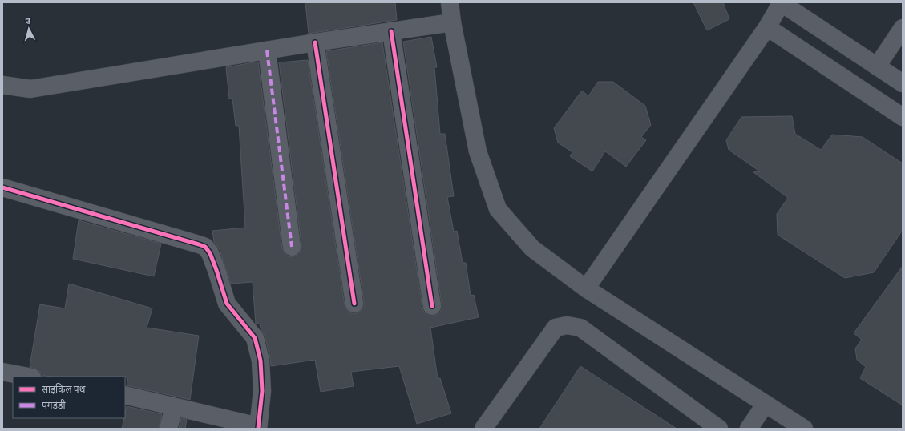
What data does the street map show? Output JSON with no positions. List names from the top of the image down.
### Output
{
  "legend": ["साइकिल पथ", "पगडंडी"],
  "north": "top"
}
